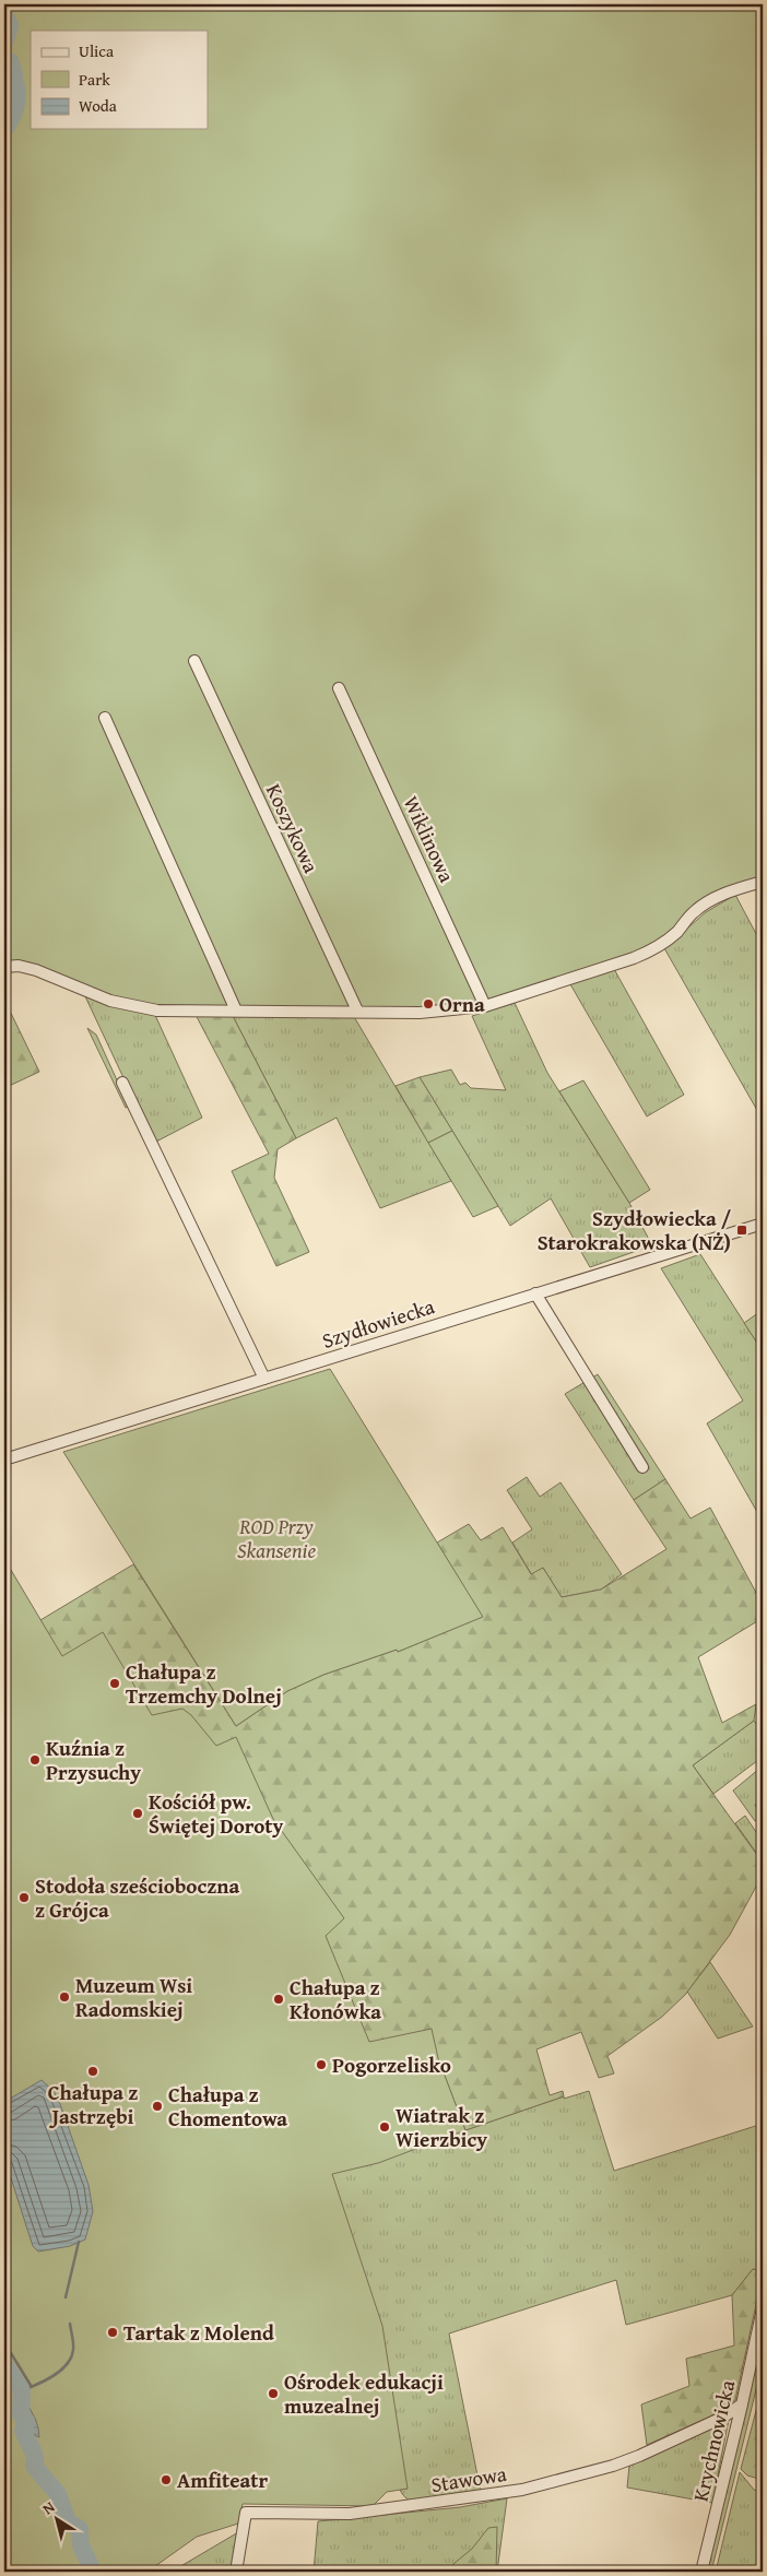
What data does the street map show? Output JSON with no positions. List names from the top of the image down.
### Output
{
  "streets": {
    "street": [
      "Koszykowa",
      "Wiklinowa",
      "Szydłowiecka",
      "Krychnowicka",
      "Stawowa"
    ]
  },
  "crossings": [
    ["Krychnowicka", "Stawowa"]
  ],
  "parks": ["ROD Przy Skansenie"],
  "places": {
    "other": [
      "Orna",
      "Chałupa z Trzemchy Dolnej",
      "Kuźnia z Przysuchy",
      "Kościół pw. Świętej Doroty",
      "Stodoła sześcioboczna z Grójca",
      "Muzeum Wsi Radomskiej",
      "Chałupa z Kłonówka",
      "Pogorzelisko",
      "Chałupa z Jastrzębi",
      "Chałupa z Chomentowa",
      "Wiatrak z Wierzbicy",
      "Tartak z Molend",
      "Ośrodek edukacji muzealnej",
      "Amfiteatr"
    ],
    "transit": ["Szydłowiecka / Starokrakowska (NŻ)"]
  },
  "legend": ["Ulica", "Park", "Woda"],
  "north": "top left"
}
